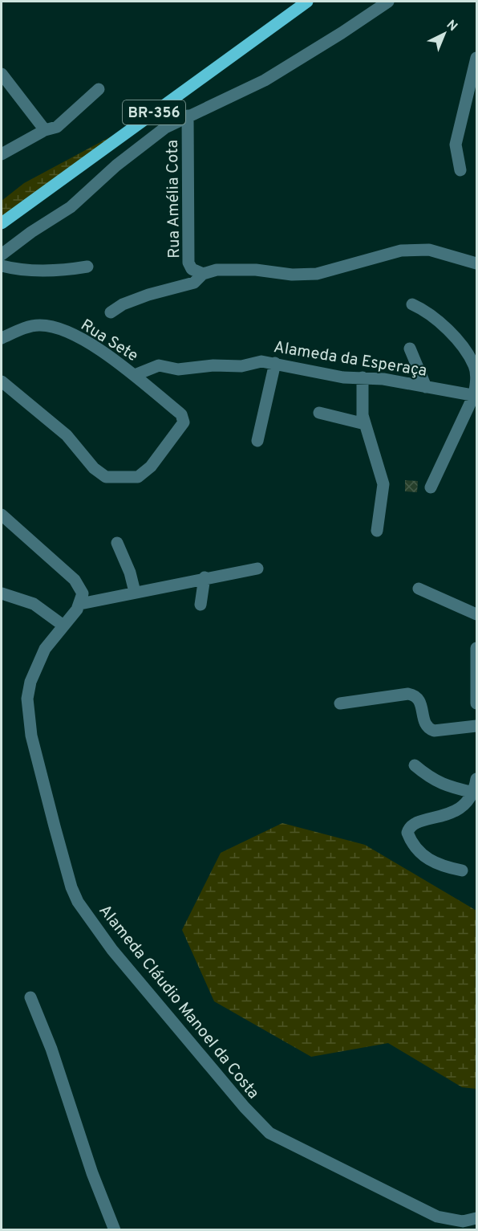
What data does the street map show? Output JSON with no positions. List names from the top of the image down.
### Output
{
  "streets": {
    "main road": ["BR-356"],
    "street": [
      "Rua Amélia Cota",
      "Rua Sete",
      "Alameda da Esperaça",
      "Alameda Cláudio Manoel da Costa"
    ]
  },
  "crossings": [
    ["Rua Sete", "Alameda da Esperaça"]
  ],
  "north": "top right"
}
